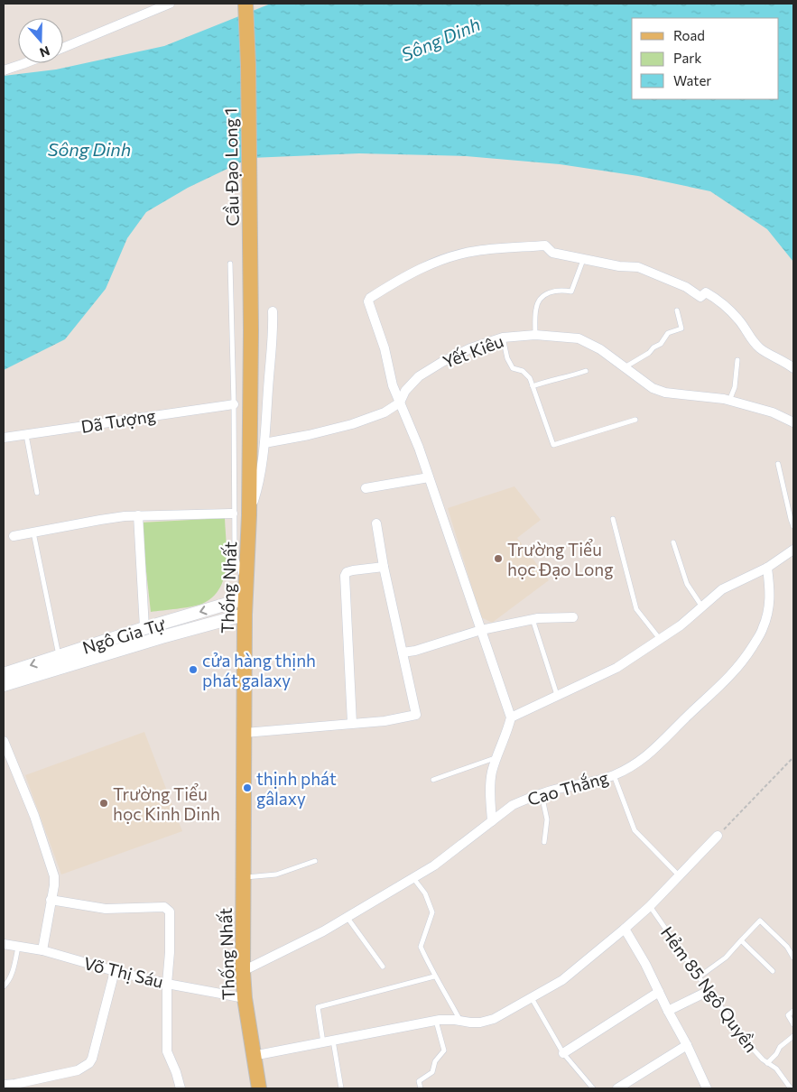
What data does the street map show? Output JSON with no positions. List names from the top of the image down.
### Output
{
  "streets": {
    "main road": ["Cầu Đạo Long 1", "Thống Nhất", "Ngô Gia Tự"],
    "street": [
      "Yết Kiêu",
      "Dã Tượng",
      "Cao Thắng",
      "Võ Thị Sáu"
    ],
    "lane": ["Hẻm 85 Ngô Quyền"]
  },
  "crossings": [
    ["Cầu Đạo Long 1", "Thống Nhất"],
    ["Thống Nhất", "Ngô Gia Tự"],
    ["Thống Nhất", "Cao Thắng"],
    ["Thống Nhất", "Võ Thị Sáu"]
  ],
  "water": ["Sông Dinh"],
  "places": [
    "Trường Tiểu học Đạo Long",
    "cửa hàng thịnh phát galaxy",
    "thịnh phát gâlaxy",
    "Trường Tiểu học Kinh Dinh"
  ],
  "legend": ["Road", "Park", "Water"],
  "north": "bottom"
}
